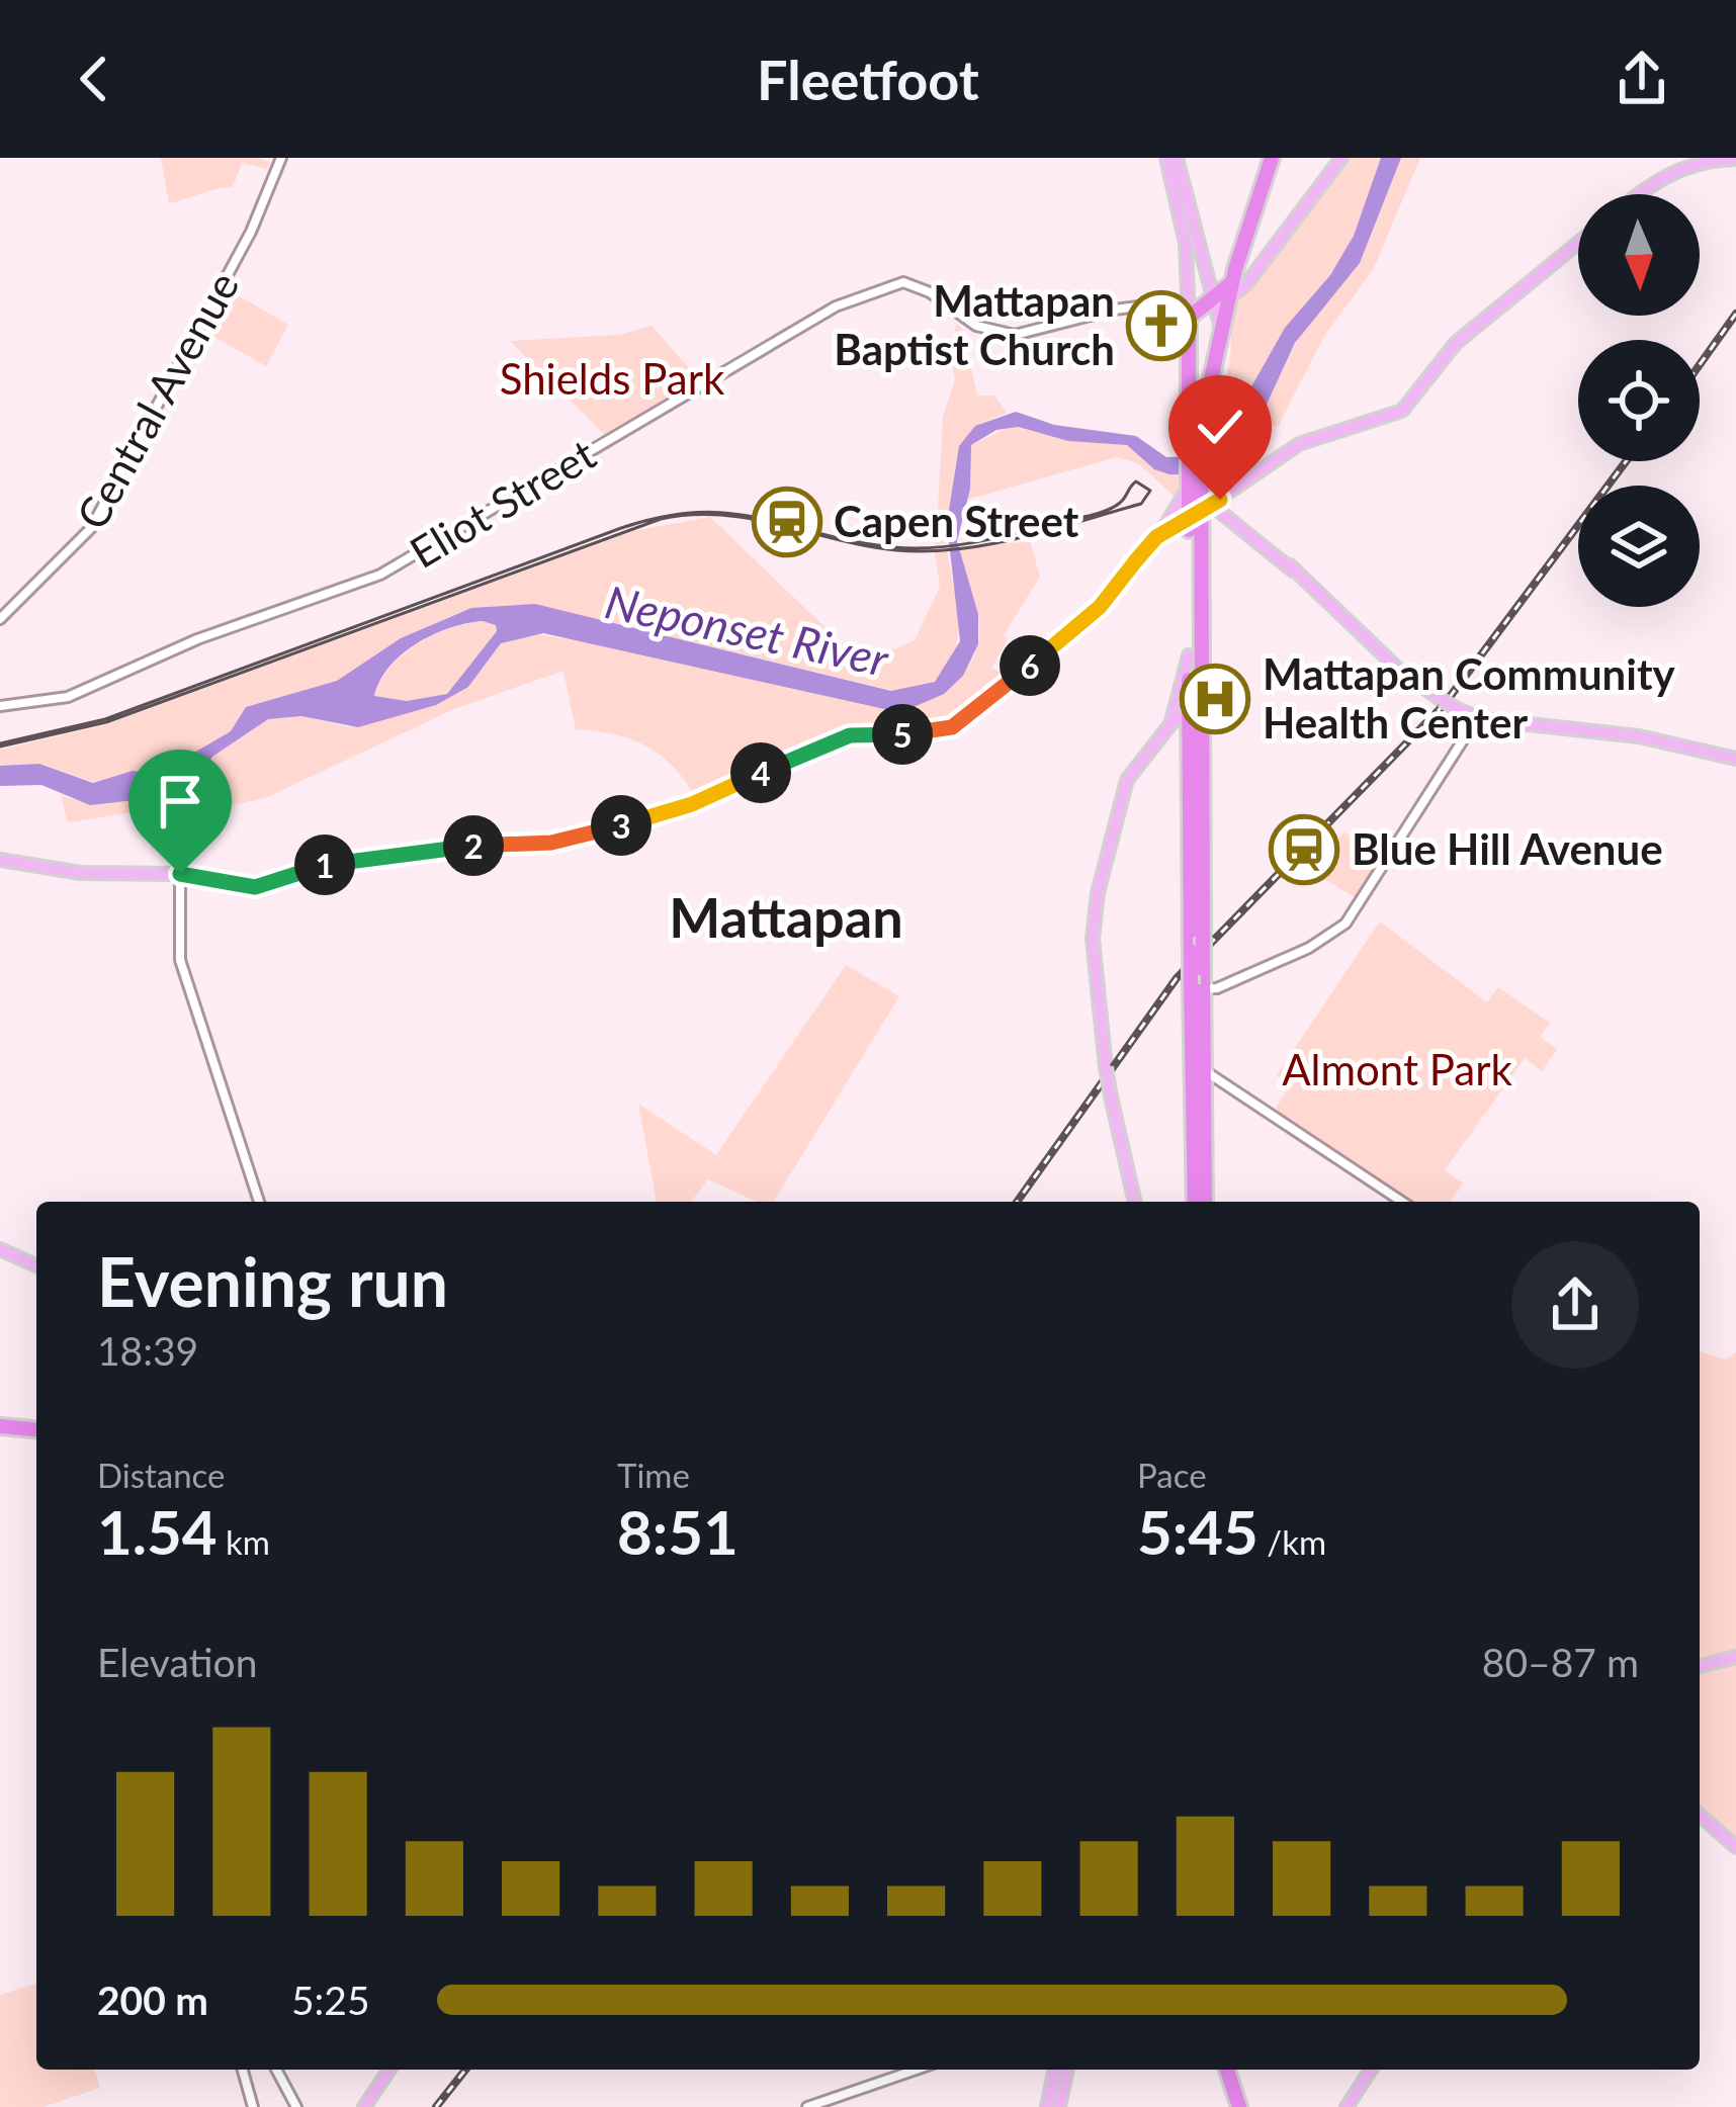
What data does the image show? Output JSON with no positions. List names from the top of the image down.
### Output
{
  "streets": {
    "street": ["Central Avenue", "Eliot Street"]
  },
  "districts": ["Mattapan"],
  "water": ["Neponset River"],
  "parks": ["Shields Park", "Almont Park"],
  "places": {
    "church": ["Mattapan Baptist Church"],
    "station": ["Capen Street", "Blue Hill Avenue"],
    "hospital": ["Mattapan Community Health Center"]
  },
  "north": "bottom",
  "page": {
    "header": "Fleetfoot",
    "pins": [
      "6",
      "5",
      "4",
      "3",
      "2",
      "1"
    ],
    "heading": ["Evening run", "18:39"],
    "stats": [
      ["Distance", "1.54 km"],
      ["Time", "8:51"],
      ["Pace", "5:45 /km"]
    ],
    "chart": ["Elevation", "80–87 m"],
    "list": [
      {
        "name": "200 m",
        "note": "5:25"
      }
    ]
  }
}
